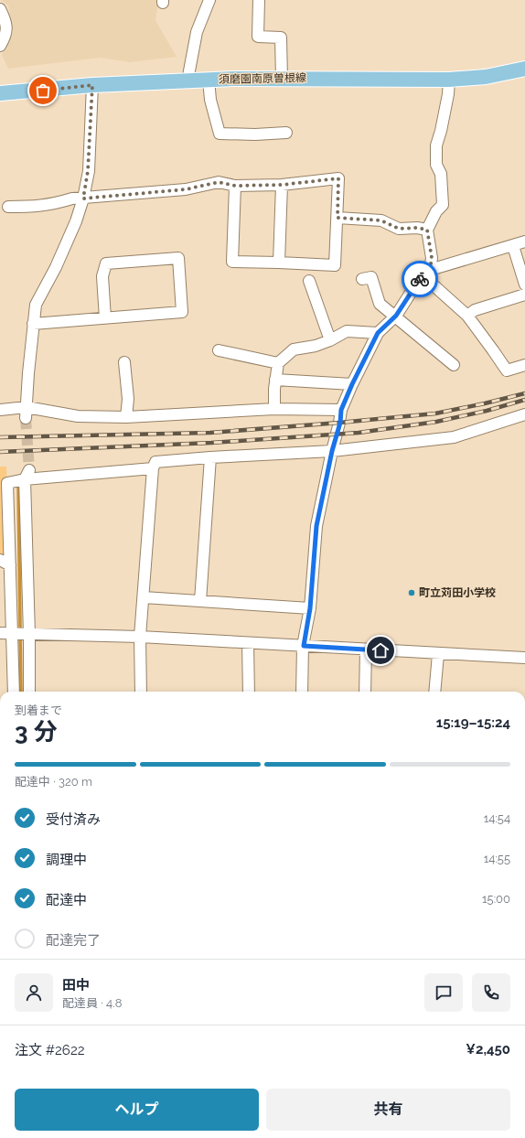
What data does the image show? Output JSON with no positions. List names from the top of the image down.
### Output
{
  "streets": {
    "main road": ["須磨園南原曽根線"]
  },
  "places": ["町立苅田小学校"],
  "page": {
    "heading": ["3 分", "到着まで", "15:19–15:24"],
    "panel": [
      "田中",
      "配達員 · 4.8",
      "注文 #2622",
      "¥2,450"
    ],
    "bar": "配達中 · 320 m",
    "list": [
      ["受付済み", "14:54"],
      ["調理中", "14:55"],
      ["配達中", "15:00"],
      "配達完了"
    ],
    "buttons": ["ヘルプ", "共有"]
  }
}
